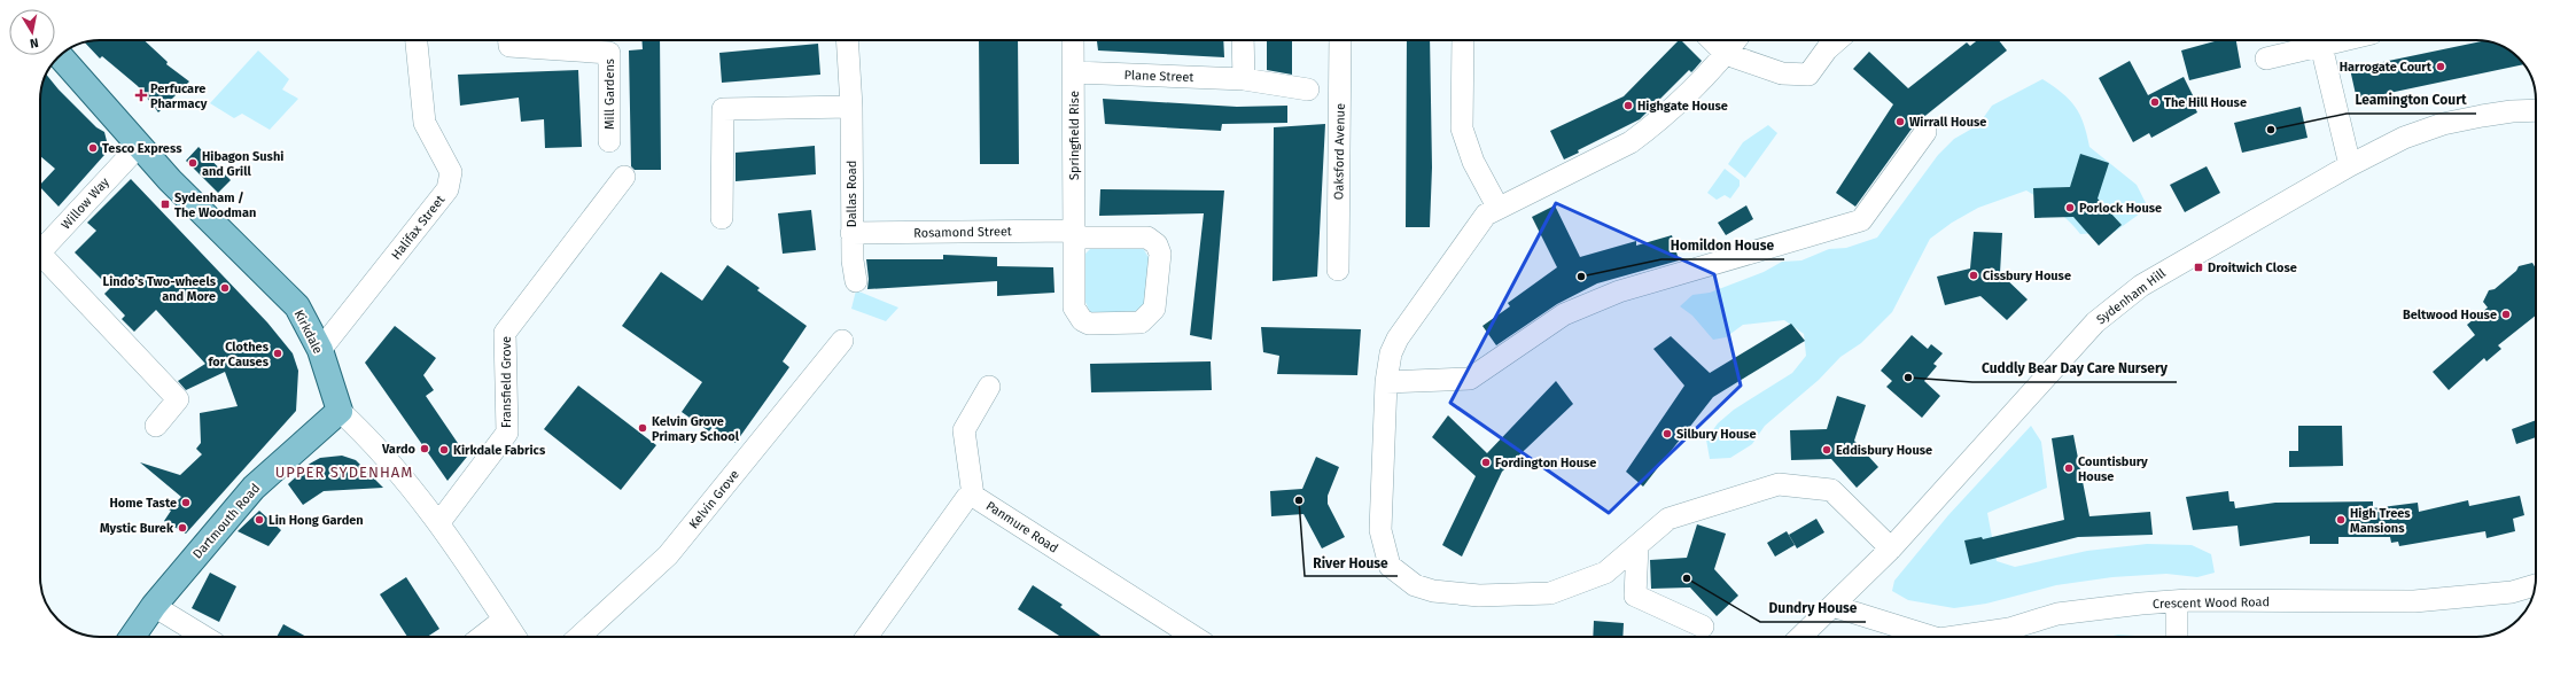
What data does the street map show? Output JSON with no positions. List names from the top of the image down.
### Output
{
  "streets": {
    "main road": ["Kirkdale", "Dartmouth Road"],
    "street": [
      "Plane Street",
      "Mill Gardens",
      "Springfield Rise",
      "Oaksford Avenue",
      "Dallas Road",
      "Willow Way",
      "Halifax Street",
      "Rosamond Street",
      "Sydenham Hill",
      "Fransfield Grove",
      "Kelvin Grove",
      "Panmure Road",
      "Crescent Wood Road"
    ]
  },
  "crossings": [
    ["Plane Street", "Springfield Rise"],
    ["Springfield Rise", "Rosamond Street"],
    ["Dallas Road", "Rosamond Street"],
    ["Willow Way", "Kirkdale"],
    ["Halifax Street", "Kirkdale"],
    ["Sydenham Hill", "Crescent Wood Road"],
    ["Kirkdale", "Fransfield Grove"],
    ["Kirkdale", "Dartmouth Road"]
  ],
  "districts": ["UPPER SYDENHAM"],
  "places": {
    "other": [
      "Harrogate Court",
      "The Hill House",
      "Highgate House",
      "Wirrall House",
      "Leamington Court",
      "Tesco Express",
      "Hibagon Sushi and Grill",
      "Porlock House",
      "Cissbury House",
      "Homildon House",
      "Lindo's Two-wheels and More",
      "Beltwood House",
      "Clothes for Causes",
      "Cuddly Bear Day Care Nursery",
      "Kelvin Grove Primary School",
      "Silbury House",
      "Vardo",
      "Kirkdale Fabrics",
      "Eddisbury House",
      "Fordington House",
      "Countisbury House",
      "River House",
      "Home Taste",
      "Lin Hong Garden",
      "High Trees Mansions",
      "Mystic Burek",
      "Dundry House"
    ],
    "health": ["Perfucare Pharmacy"],
    "transit": ["Sydenham / The Woodman", "Droitwich Close"]
  },
  "north": "bottom"
}
